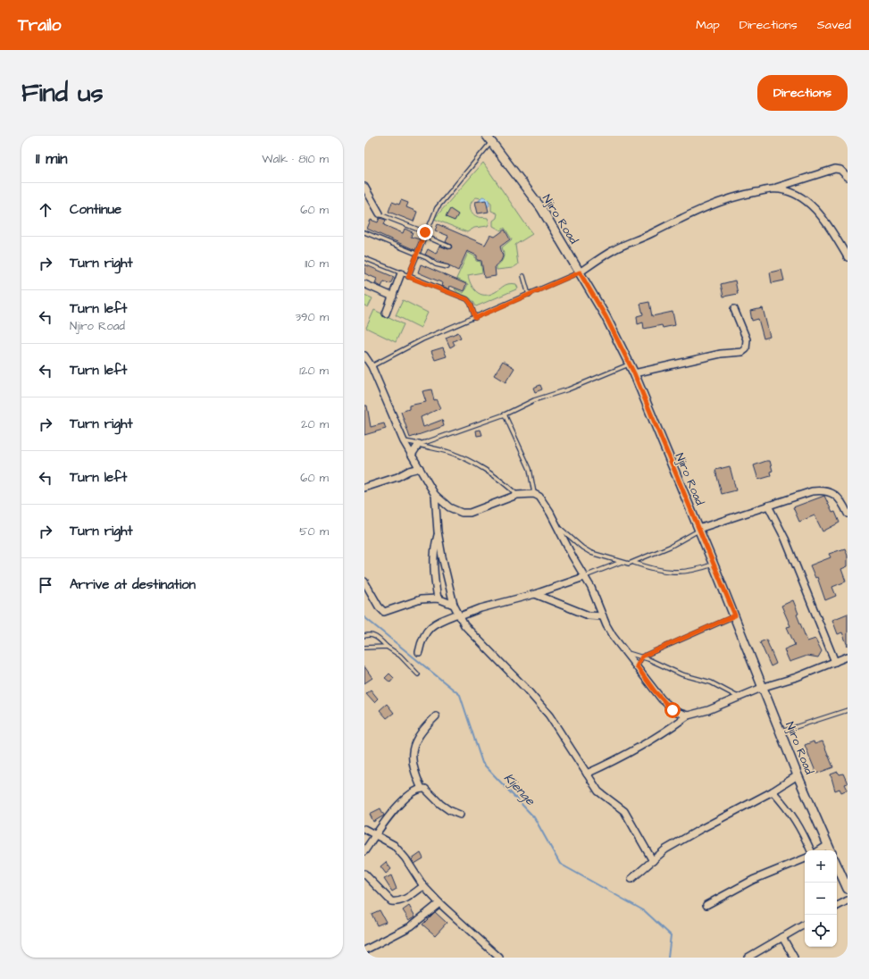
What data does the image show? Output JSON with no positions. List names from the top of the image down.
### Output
{
  "streets": {
    "street": ["Njiro Road"]
  },
  "water": ["Kijenge"],
  "page": {
    "header": "Trailo",
    "nav": ["Map", "Directions", "Saved"],
    "buttons": "Directions",
    "title": "Find us",
    "heading": ["11 min", "Walk · 810 m"],
    "list": [
      ["Continue", "60 m"],
      ["Turn right", "110 m"],
      ["Turn left", "Njiro Road", "390 m"],
      ["Turn left", "120 m"],
      ["Turn right", "20 m"],
      ["Turn left", "60 m"],
      ["Turn right", "50 m"],
      "Arrive at destination"
    ],
    "map_buttons": ["+", "−"]
  }
}
